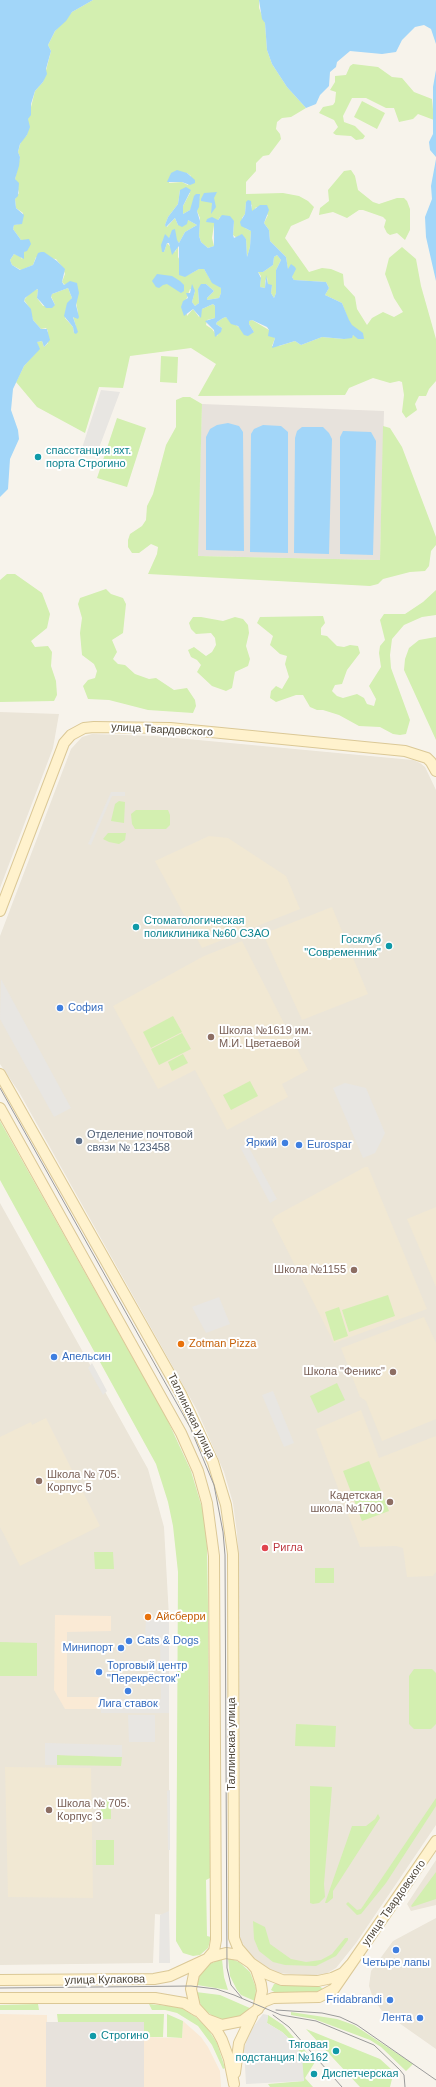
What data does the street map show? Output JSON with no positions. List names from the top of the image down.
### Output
{
  "streets": {
    "main road": ["улица Твардовского", "Таллинская улица", "улица Кулакова"]
  },
  "crossings": [
    ["улица Твардовского", "Таллинская улица"],
    ["улица Твардовского", "улица Кулакова"],
    ["Таллинская улица", "улица Кулакова"]
  ],
  "places": [
    "спасстанция яхт. порта Строгино",
    "Стоматологическая поликлиника №60 СЗАО",
    "Госклуб \"Современник\"",
    "София",
    "Школа №1619 им. М.И. Цветаевой",
    "Отделение почтовой связи № 123458",
    "Яркий",
    "Eurospar",
    "Школа №1155",
    "Zotman Pizza",
    "Апельсин",
    "Школа \"Феникс\"",
    "Школа № 705. Корпус 5",
    "Кадетская школа №1700",
    "Ригла",
    "Айсберри",
    "Cats & Dogs",
    "Минипорт",
    "Торговый центр \"Перекрёсток\"",
    "Лига ставок",
    "Школа № 705. Корпус 3",
    "Четыре лапы",
    "Fridabrandi",
    "Лента",
    "Строгино",
    "Тяговая подстанция №162",
    "Диспетчерская"
  ]
}
